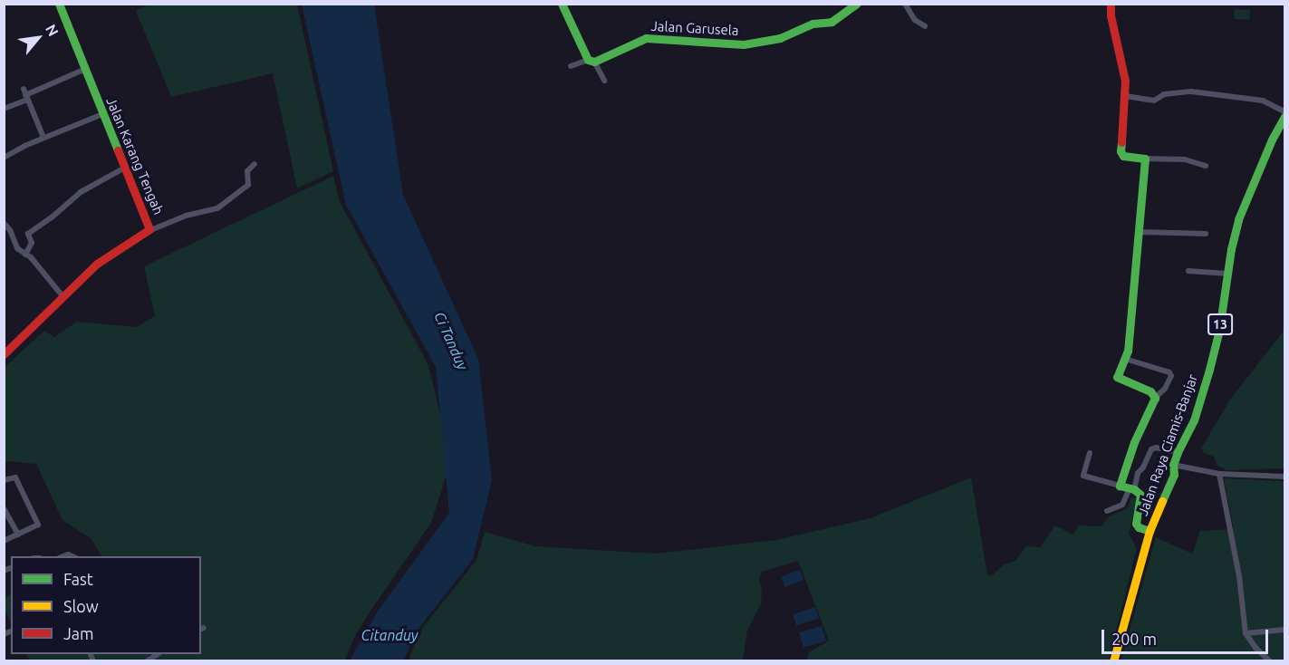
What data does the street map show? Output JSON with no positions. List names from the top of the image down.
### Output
{
  "streets": {
    "main road": [
      "Jalan Garusela",
      "Jalan Karang Tengah",
      "13",
      "Jalan Raya Ciamis-Banjar"
    ]
  },
  "water": ["Ci Tanduy", "Citanduy"],
  "legend": ["Fast", "Slow", "Jam"],
  "scale_bar": "200 m",
  "north": "top right"
}
